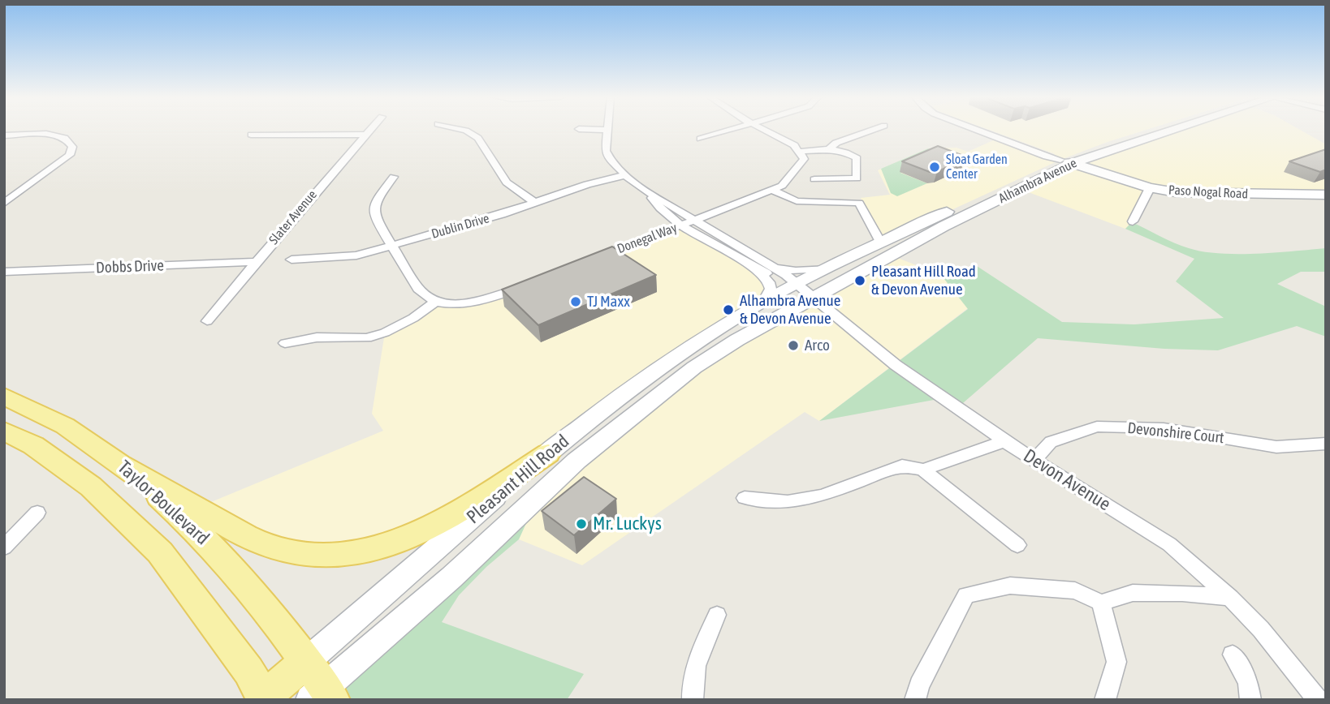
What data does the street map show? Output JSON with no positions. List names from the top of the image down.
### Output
{
  "streets": {
    "main road": [
      "Alhambra Avenue",
      "Paso Nogal Road",
      "Pleasant Hill Road",
      "Taylor Boulevard"
    ],
    "street": [
      "Slater Avenue",
      "Dublin Drive",
      "Donegal Way",
      "Dobbs Drive",
      "Devonshire Court",
      "Devon Avenue"
    ]
  },
  "crossings": [
    ["Alhambra Avenue", "Paso Nogal Road"],
    ["Alhambra Avenue", "Pleasant Hill Road"],
    ["Alhambra Avenue", "Devon Avenue"],
    ["Slater Avenue", "Dobbs Drive"],
    ["Dublin Drive", "Devon Avenue"],
    ["Donegal Way", "Devon Avenue"],
    ["Devonshire Court", "Devon Avenue"],
    ["Pleasant Hill Road", "Devon Avenue"],
    ["Pleasant Hill Road", "Taylor Boulevard"]
  ],
  "places": [
    "Sloat Garden Center",
    "Pleasant Hill Road & Devon Avenue",
    "TJ Maxx",
    "Alhambra Avenue & Devon Avenue",
    "Arco",
    "Mr. Luckys"
  ]
}
